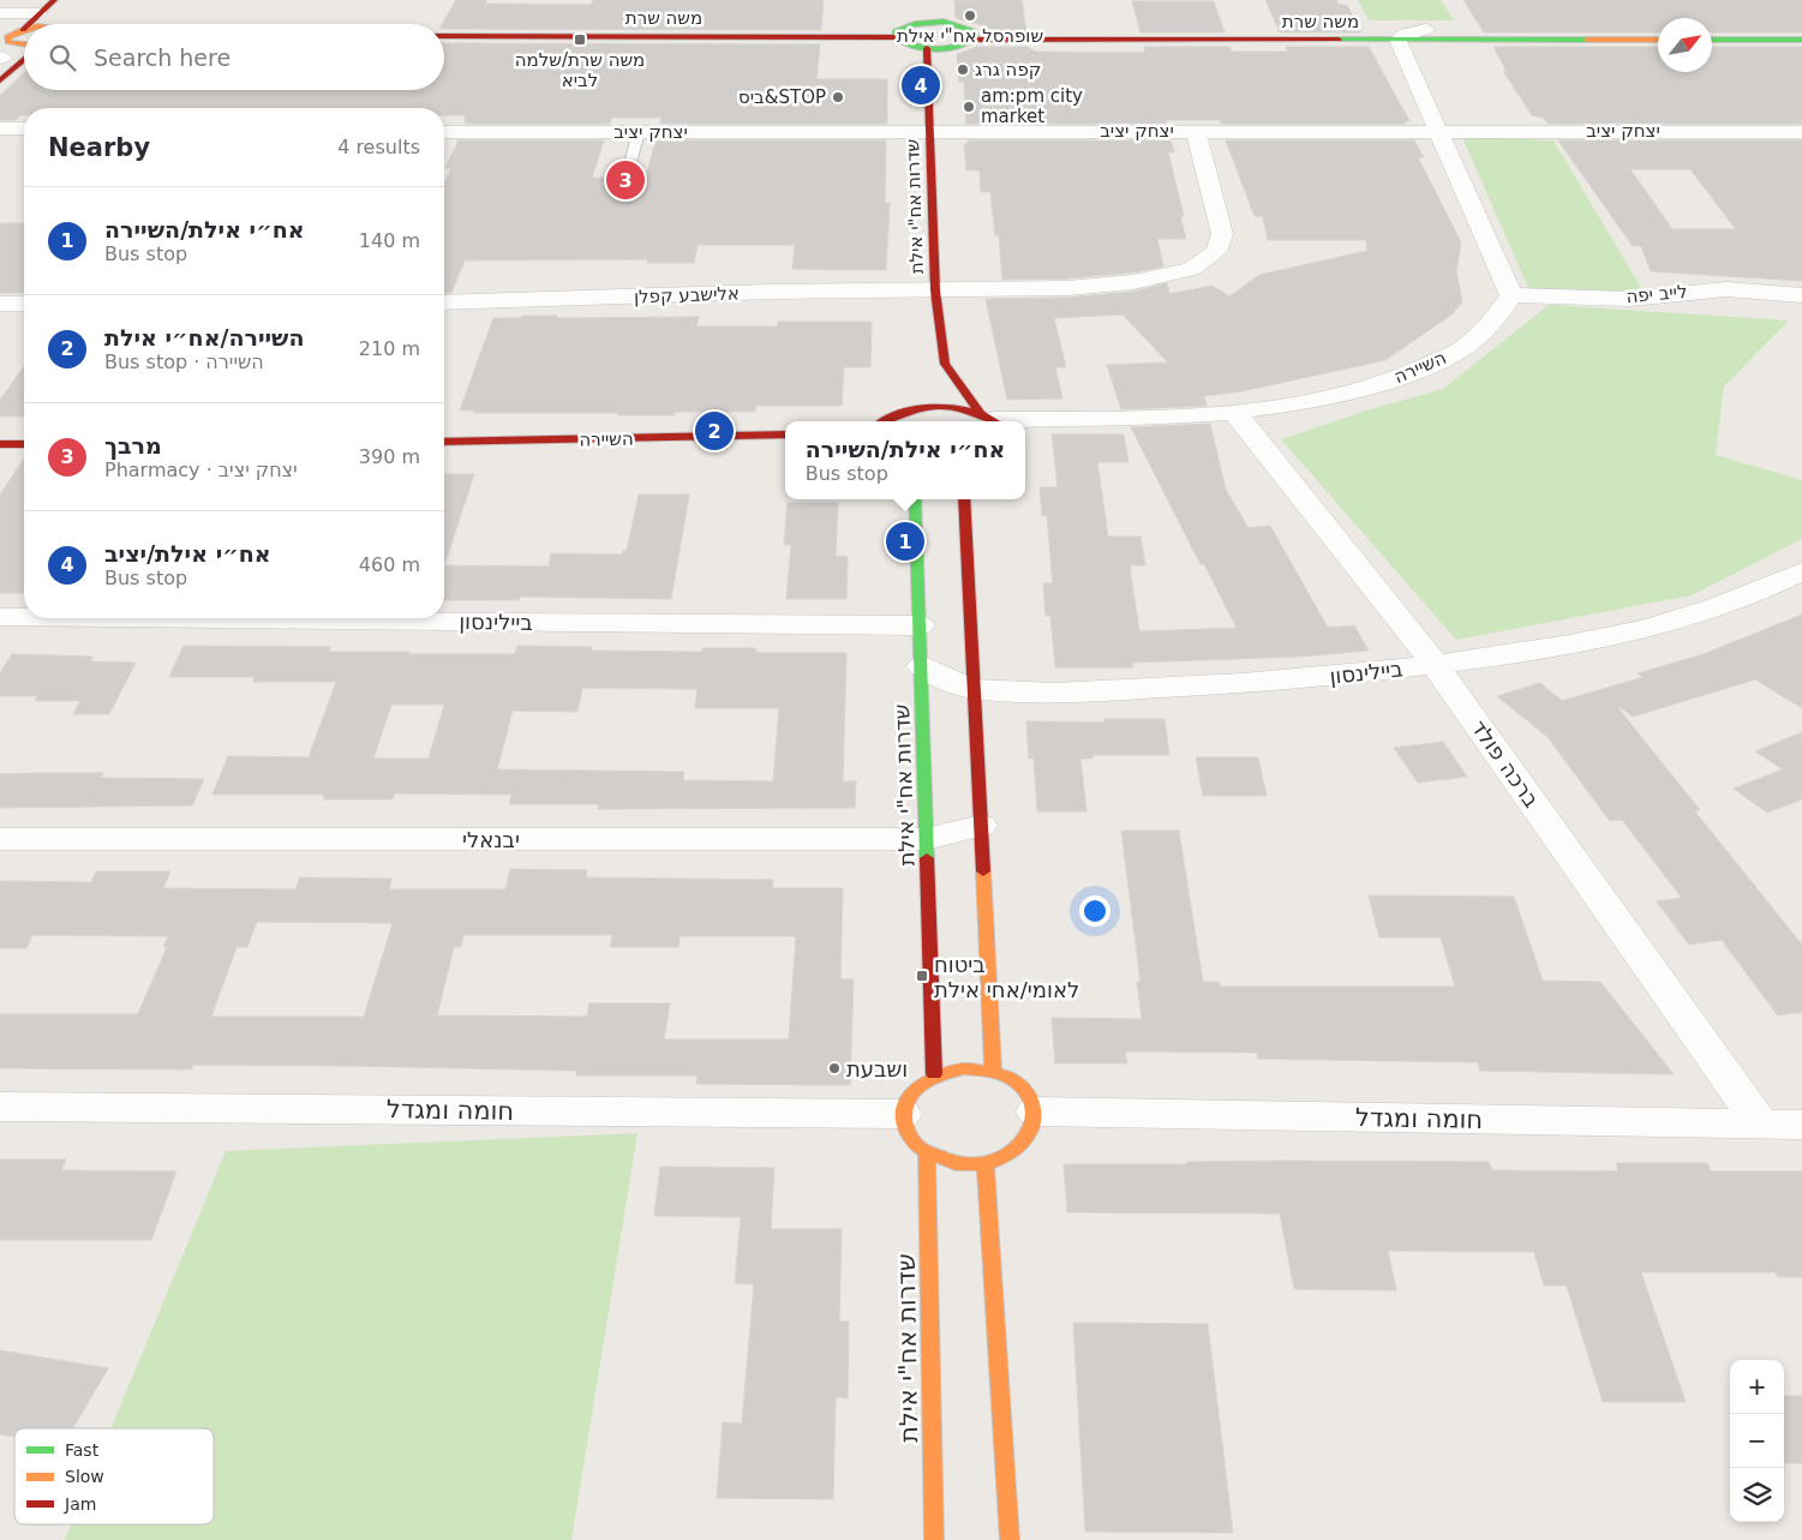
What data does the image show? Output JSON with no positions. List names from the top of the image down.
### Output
{
  "streets": {
    "main road": ["משה שרת", "שדרות אח\"י אילת", "השיירה"],
    "street": [
      "יצחק יציב",
      "לייב יפה",
      "אלישבע קפלן",
      "ביילינסון",
      "ברכה פולד",
      "יבנאלי",
      "חומה ומגדל"
    ]
  },
  "crossings": [
    ["יצחק יציב", "שדרות אח\"י אילת"],
    ["יצחק יציב", "אלישבע קפלן"],
    ["שדרות אח\"י אילת", "אלישבע קפלן"],
    ["שדרות אח\"י אילת", "השיירה"],
    ["שדרות אח\"י אילת", "ביילינסון"],
    ["שדרות אח\"י אילת", "יבנאלי"],
    ["שדרות אח\"י אילת", "חומה ומגדל"],
    ["לייב יפה", "השיירה"],
    ["השיירה", "ברכה פולד"],
    ["ביילינסון", "ברכה פולד"],
    ["ברכה פולד", "חומה ומגדל"]
  ],
  "places": {
    "other": [
      "שופרסל אח\"י אילת",
      "קפה גרג",
      "ביס&STOP",
      "am:pm city market",
      "ושבעת"
    ],
    "transit": ["משה שרת/שלמה לביא", "ביטוח לאומי/אחי אילת"]
  },
  "legend": ["Fast", "Slow", "Jam"],
  "north": "top right",
  "page": {
    "search": "Search here",
    "pins": [
      "4",
      "3",
      "2",
      "1"
    ],
    "heading": ["Nearby", "4 results"],
    "list": [
      {
        "mark": "1",
        "name": "אח״י אילת/השיירה",
        "note": "Bus stop",
        "value": "140 m"
      },
      {
        "mark": "2",
        "name": "השיירה/אח״י אילת",
        "note": "Bus stop · השיירה",
        "value": "210 m"
      },
      {
        "mark": "3",
        "name": "מרבך",
        "note": "Pharmacy · יצחק יציב",
        "value": "390 m"
      },
      {
        "mark": "4",
        "name": "אח״י אילת/יציב",
        "note": "Bus stop",
        "value": "460 m"
      }
    ],
    "popup": ["אח״י אילת/השיירה", "Bus stop"],
    "map_buttons": ["+", "−"]
  }
}
